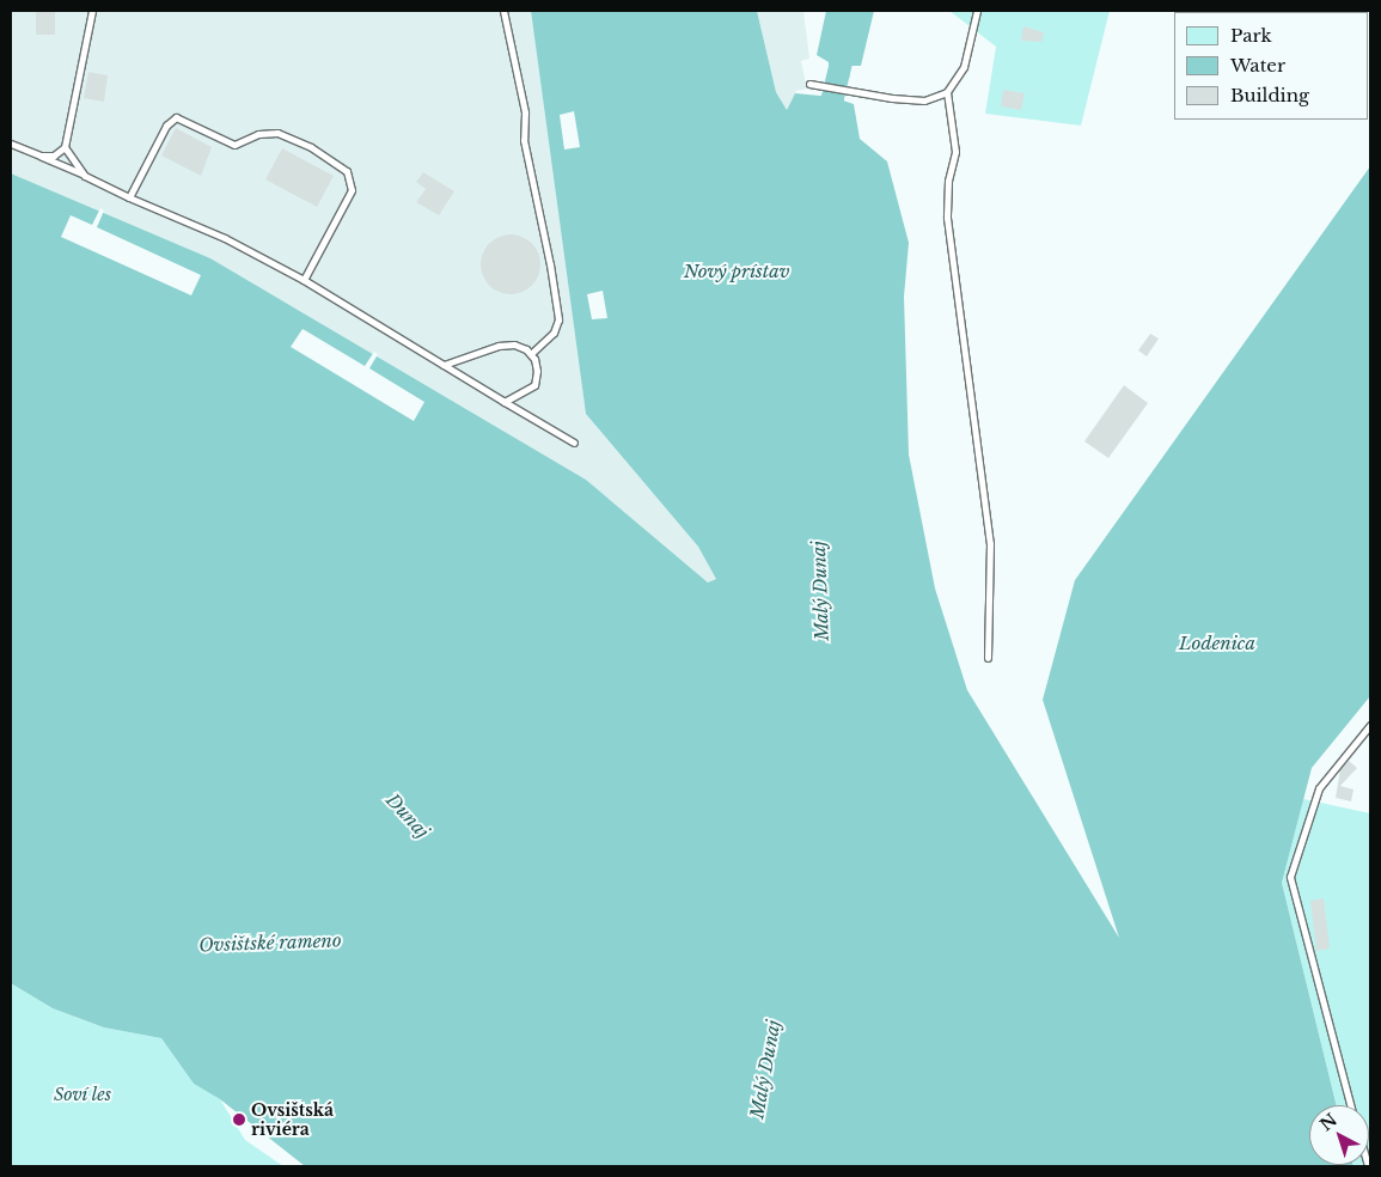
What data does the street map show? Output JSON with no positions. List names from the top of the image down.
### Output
{
  "water": [
    "Nový prístav",
    "Malý Dunaj",
    "Lodenica",
    "Dunaj",
    "Ovsištské rameno"
  ],
  "parks": ["Soví les"],
  "places": ["Ovsištská riviéra"],
  "legend": ["Park", "Water", "Building"],
  "north": "top left"
}
